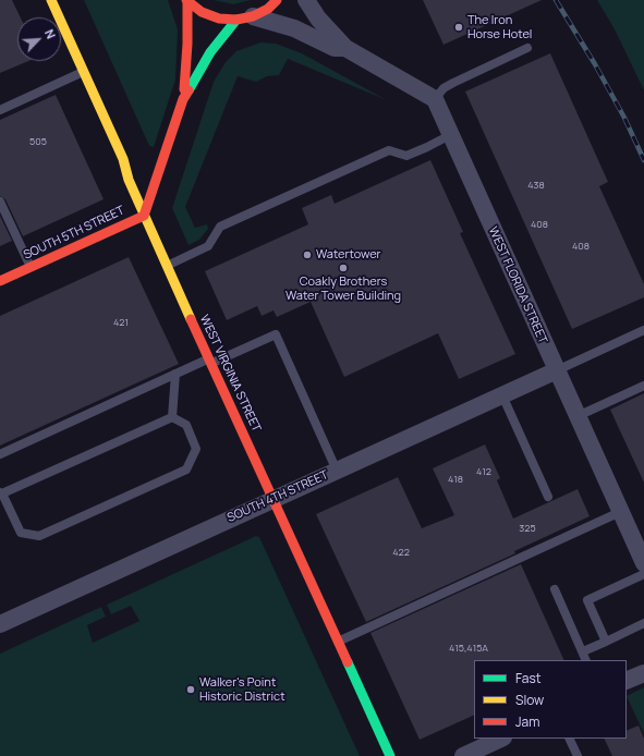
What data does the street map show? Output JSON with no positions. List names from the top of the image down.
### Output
{
  "streets": {
    "street": [
      "SOUTH 5TH STREET",
      "WEST FLORIDA STREET",
      "WEST VIRGINIA STREET",
      "SOUTH 4TH STREET"
    ]
  },
  "crossings": [
    ["SOUTH 5TH STREET", "WEST VIRGINIA STREET"],
    ["WEST FLORIDA STREET", "SOUTH 4TH STREET"],
    ["WEST VIRGINIA STREET", "SOUTH 4TH STREET"]
  ],
  "places": [
    "The Iron Horse Hotel",
    "Watertower",
    "Coakly Brothers Water Tower Building",
    "Walker's Point Historic District"
  ],
  "house_numbers": [
    "505",
    "438",
    "408",
    "408",
    "421",
    "412",
    "418",
    "325",
    "422",
    "415,415A"
  ],
  "legend": ["Fast", "Slow", "Jam"],
  "north": "top right"
}
